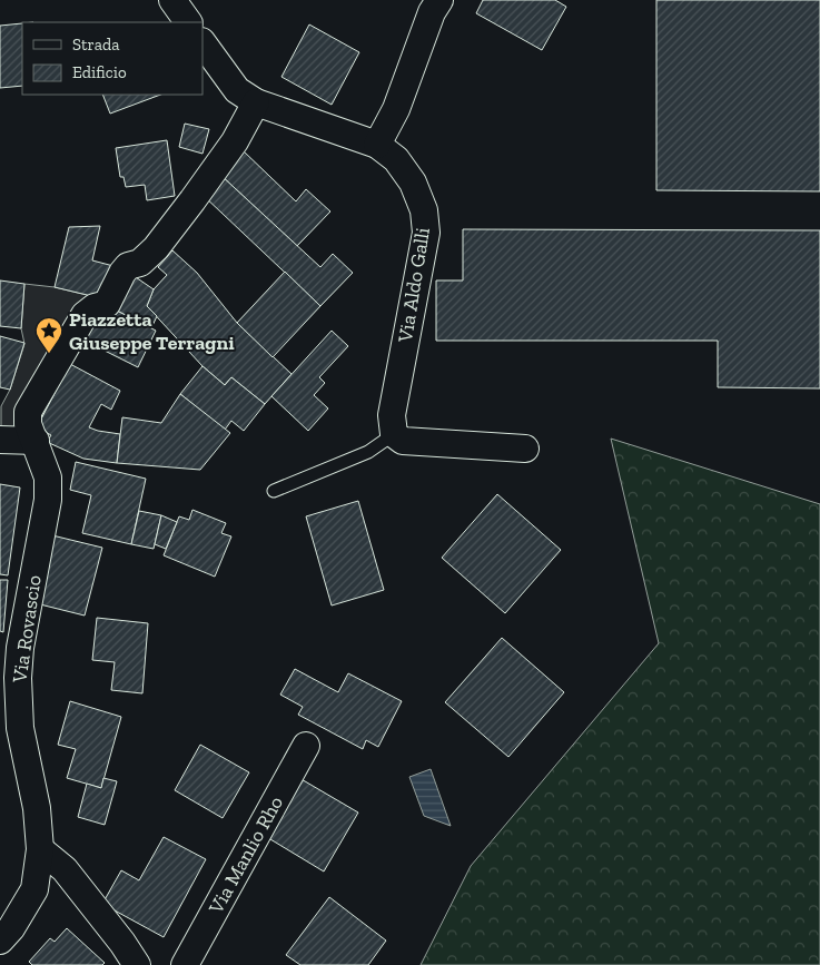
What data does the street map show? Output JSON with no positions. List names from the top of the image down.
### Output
{
  "streets": {
    "street": ["Via Aldo Galli", "Via Rovascio", "Via Manlio Rho"]
  },
  "places": {
    "place": ["Piazzetta Giuseppe Terragni"]
  },
  "legend": ["Strada", "Edificio"]
}
